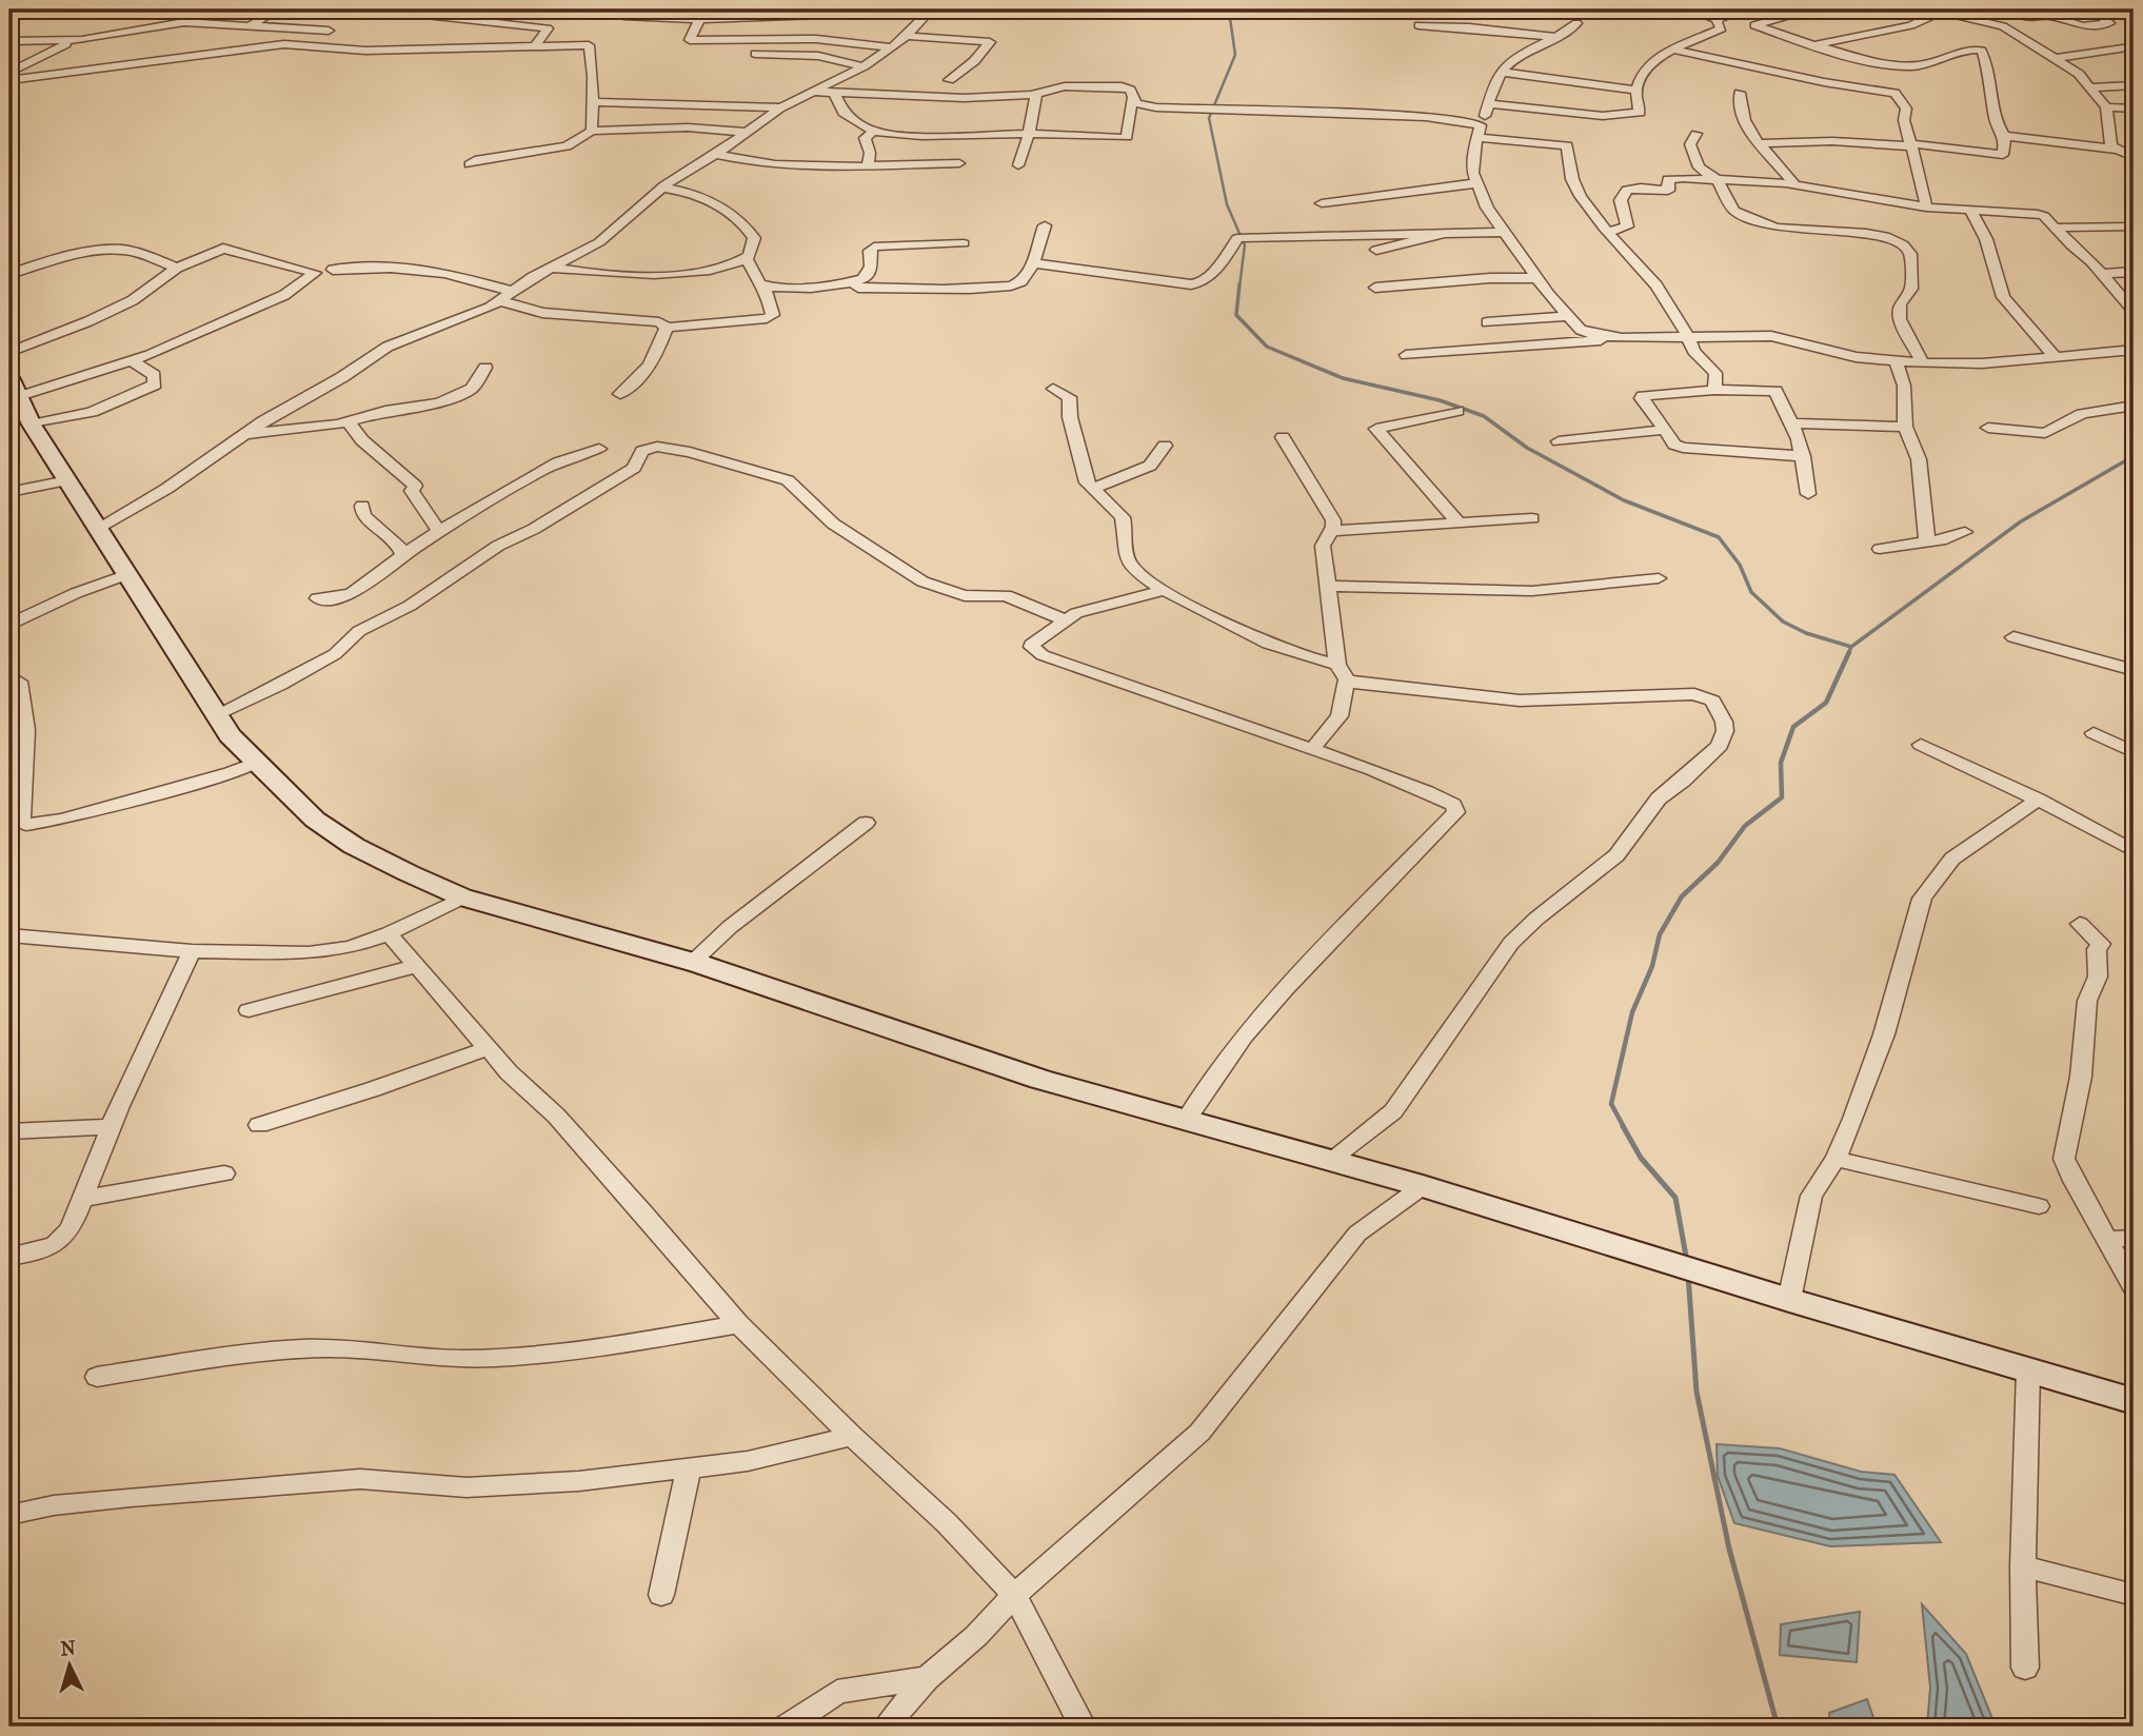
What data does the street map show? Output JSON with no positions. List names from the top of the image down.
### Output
{
  "north": "top"
}
